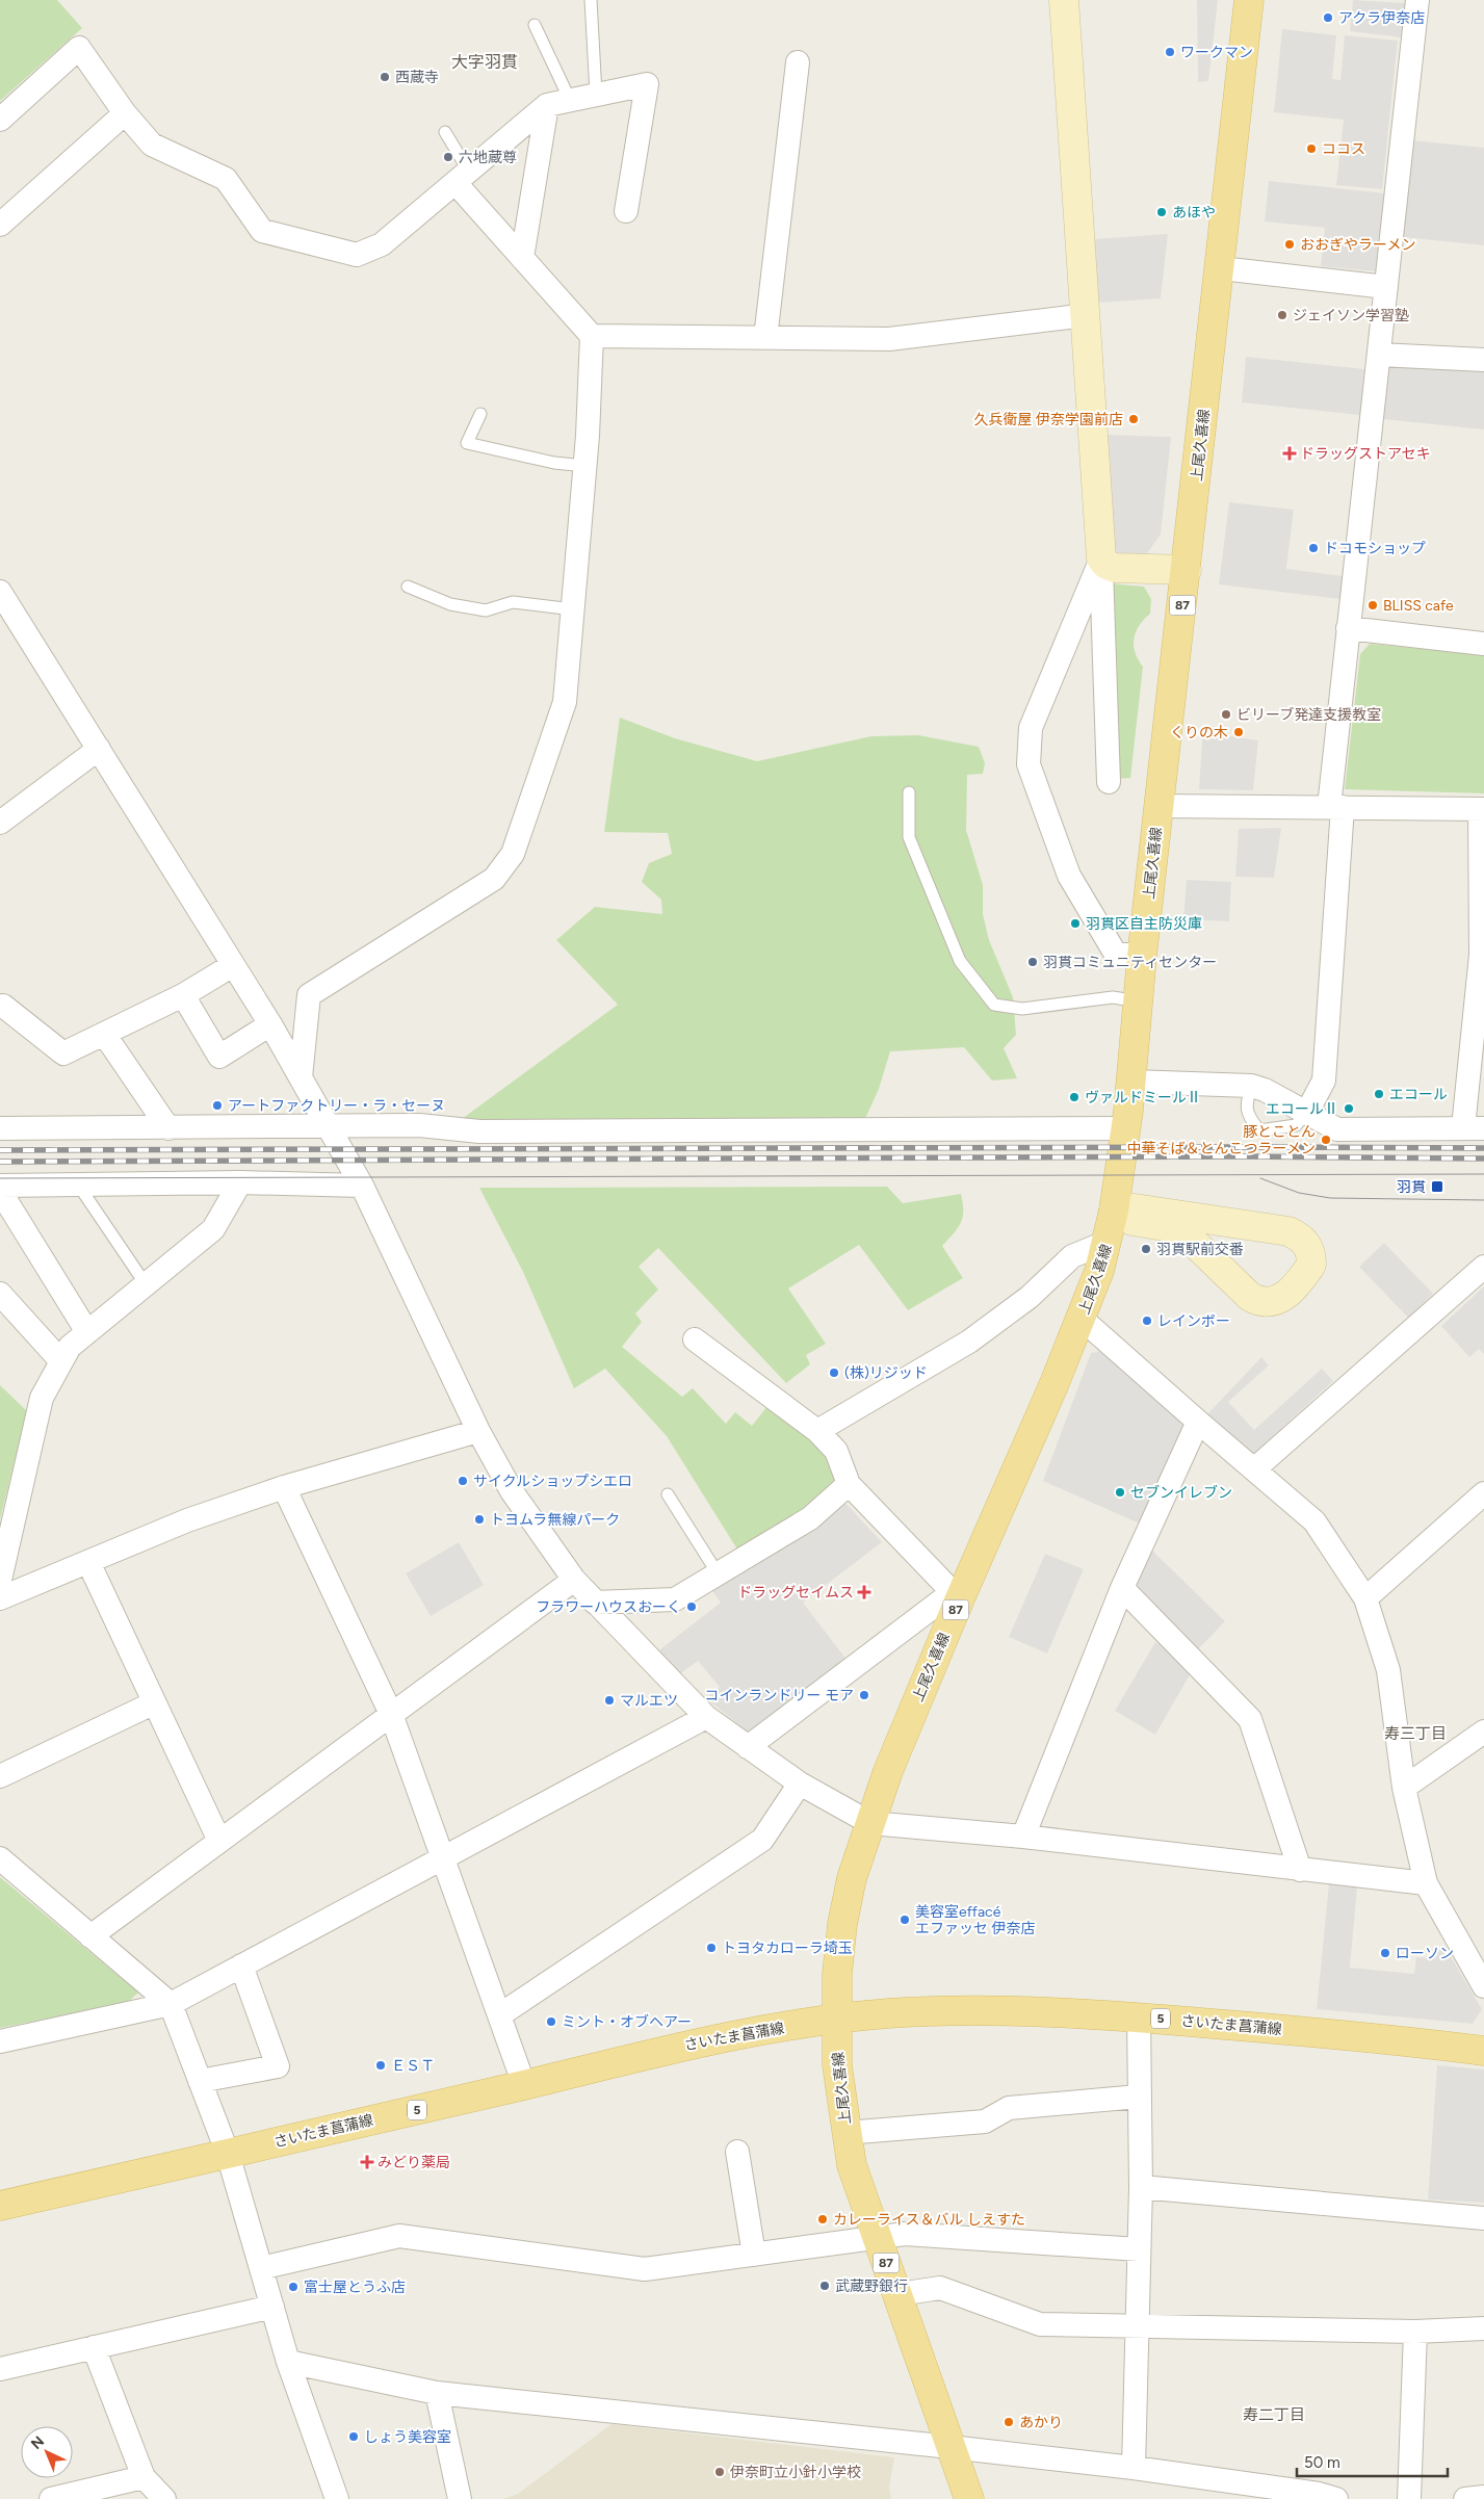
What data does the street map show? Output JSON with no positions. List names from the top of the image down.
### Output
{
  "streets": {
    "main road": [
      "上尾久喜線",
      "87",
      "5",
      "さいたま菖蒲線"
    ]
  },
  "crossings": [
    ["上尾久喜線", "さいたま菖蒲線"]
  ],
  "districts": ["大字羽貫", "寿三丁目", "寿二丁目"],
  "places": {
    "other": [
      "アクラ伊奈店",
      "ワークマン",
      "西蔵寺",
      "ココス",
      "六地蔵尊",
      "あほや",
      "おおぎやラーメン",
      "ジェイソン学習塾",
      "久兵衛屋 伊奈学園前店",
      "ドコモショップ",
      "BLISS cafe",
      "ビリーブ発達支援教室",
      "くりの木",
      "羽貫区自主防災庫",
      "羽貫コミュニティセンター",
      "エコール",
      "ヴァルドミールⅡ",
      "アートファクトリー・ラ・セーヌ",
      "エコールⅡ",
      "豚とことん 中華そば＆とんこつラーメン",
      "羽貫駅前交番",
      "レインボー",
      "(株)リジッド",
      "サイクルショップシエロ",
      "セブンイレブン",
      "トヨムラ無線パーク",
      "フラワーハウスおーく",
      "コインランドリー モア",
      "マルエツ",
      "美容室effacé エファッセ 伊奈店",
      "トヨタカローラ埼玉",
      "ローソン",
      "ミント・オブヘアー",
      "ＥＳＴ",
      "カレーライス＆バル しえすた",
      "武蔵野銀行",
      "富士屋とうふ店",
      "あかり",
      "しょう美容室",
      "伊奈町立小針小学校"
    ],
    "health": ["ドラッグストアセキ", "ドラッグセイムス", "みどり薬局"],
    "transit": ["羽貫"]
  },
  "scale_bar": "50 m",
  "north": "top left"
}
